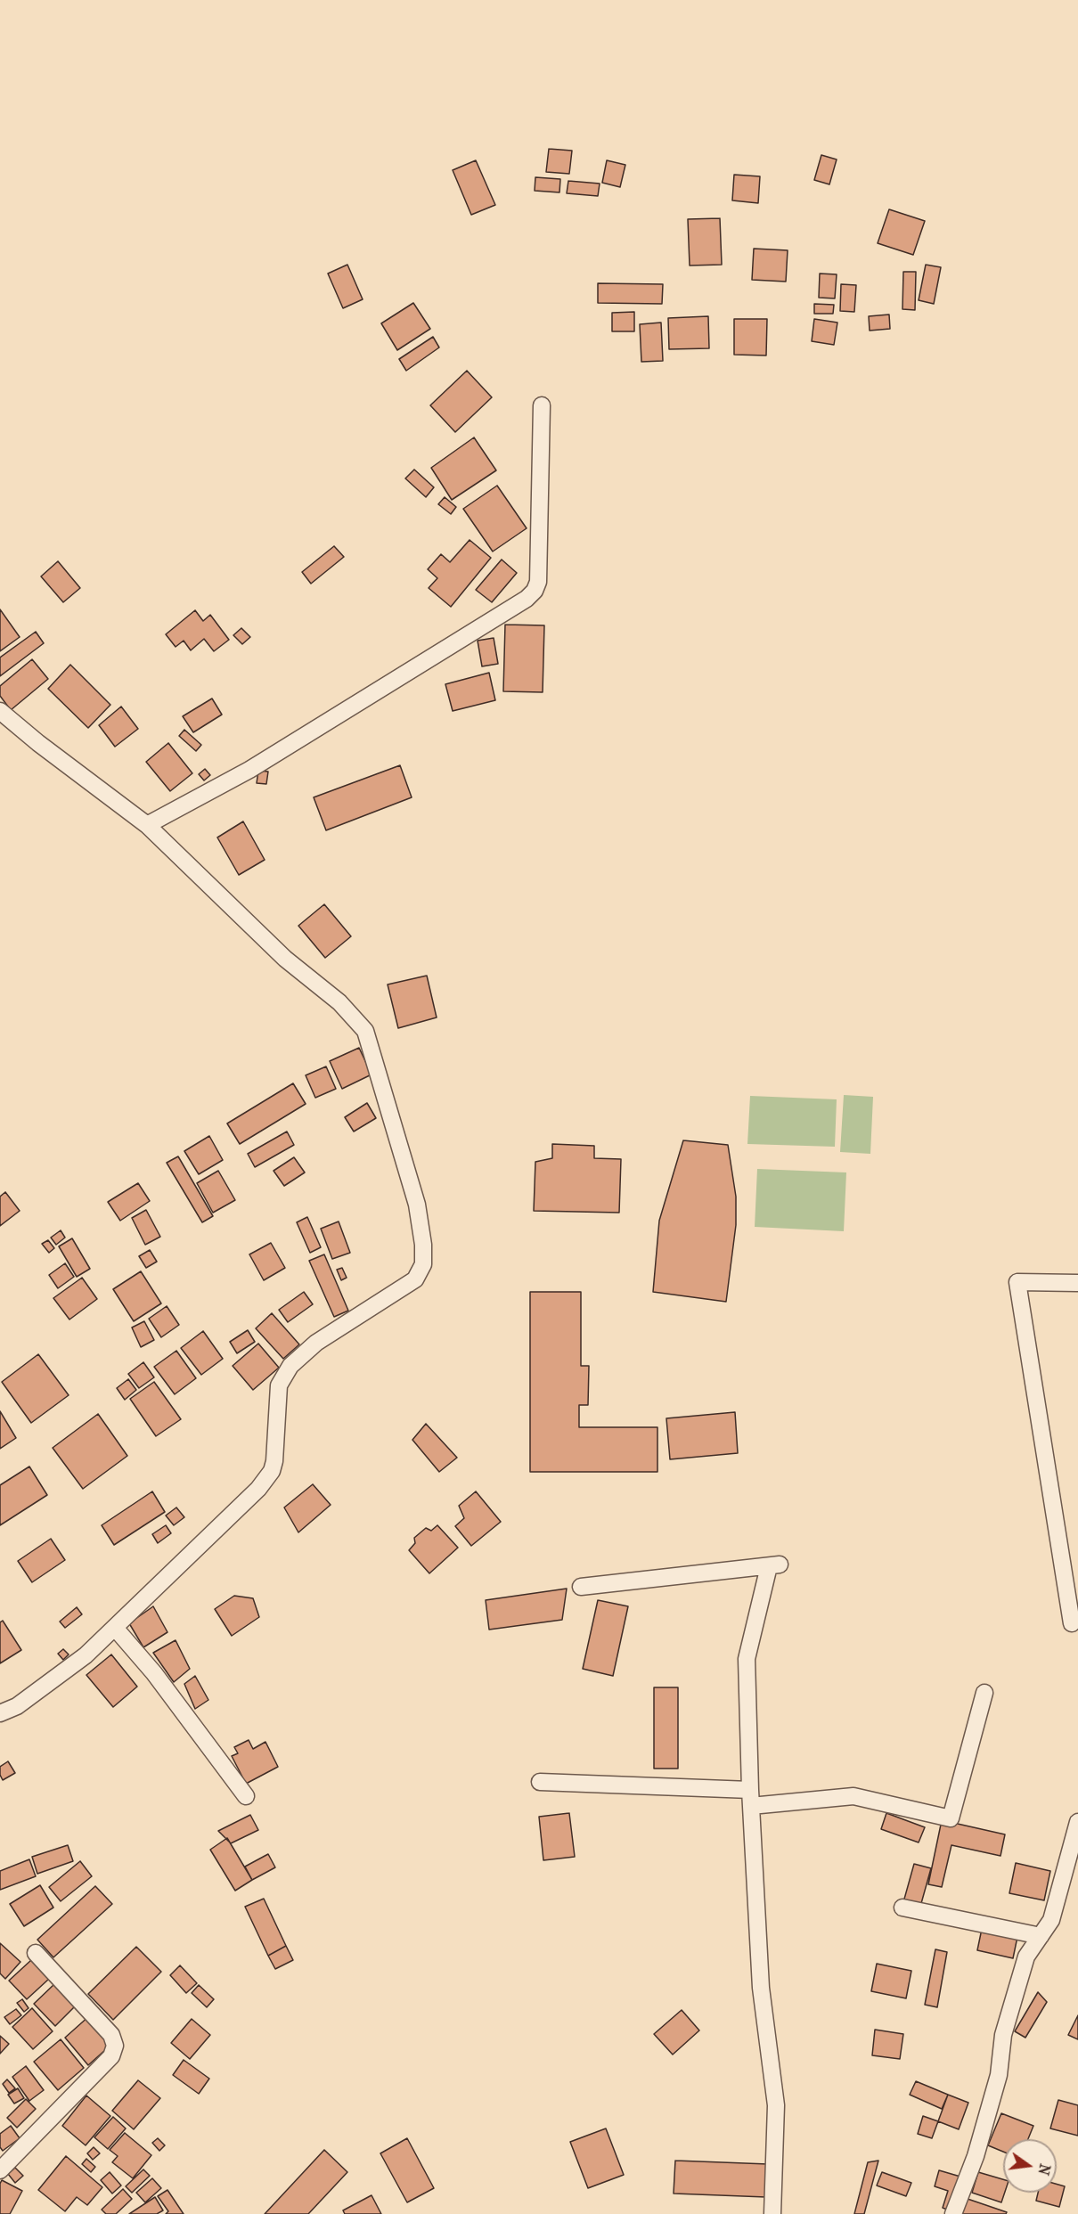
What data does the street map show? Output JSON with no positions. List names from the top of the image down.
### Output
{
  "north": "right"
}
